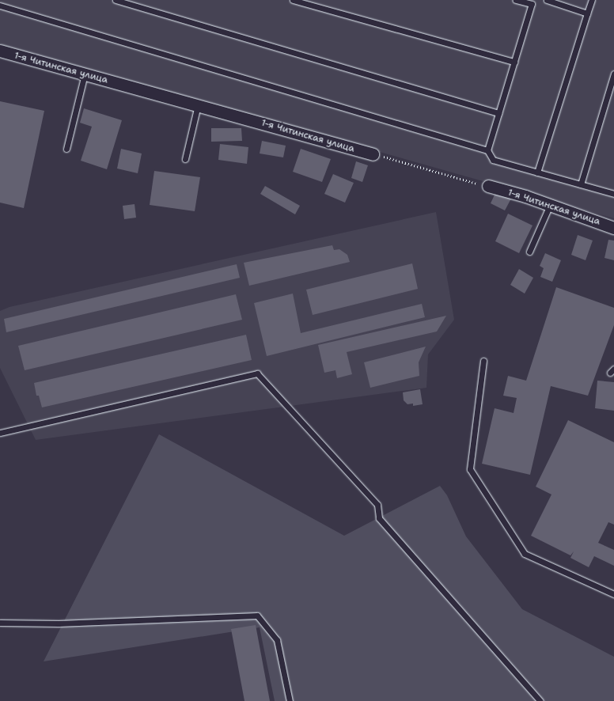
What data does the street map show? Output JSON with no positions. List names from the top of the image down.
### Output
{
  "streets": {
    "street": ["1-я Читинская улица"]
  }
}
